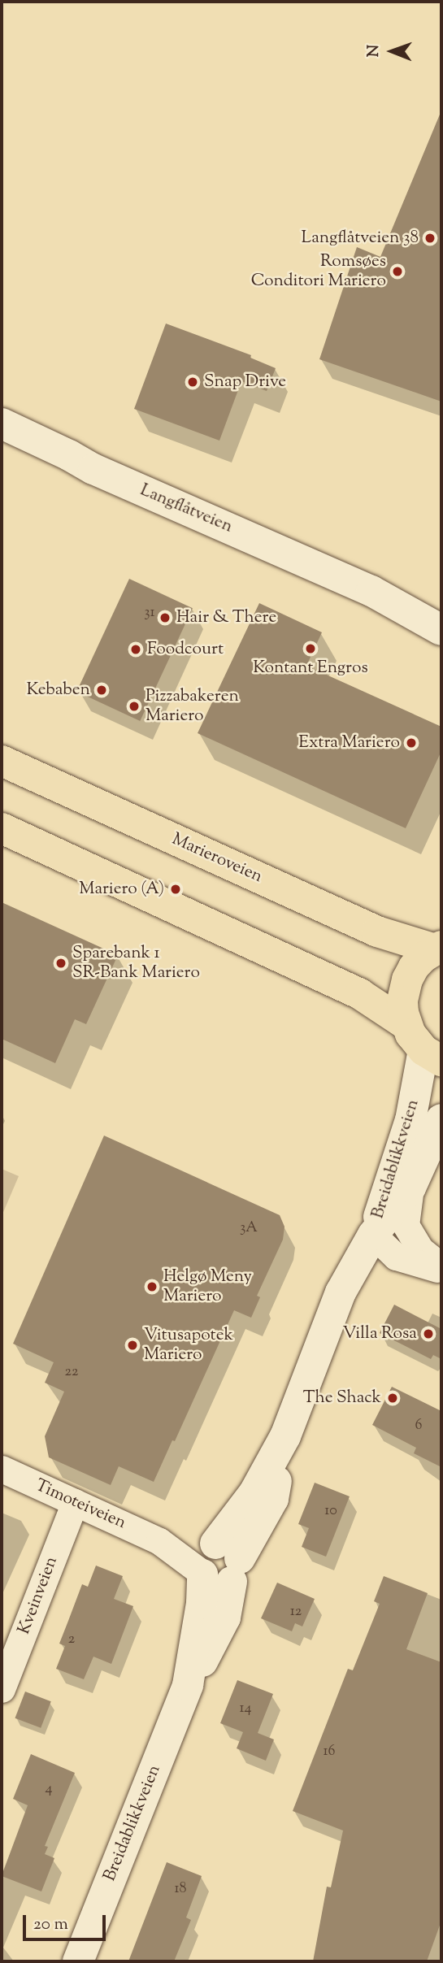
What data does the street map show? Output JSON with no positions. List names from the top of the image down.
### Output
{
  "streets": {
    "main road": ["Langflåtveien", "Marieroveien", "Breidablikkveien"],
    "street": ["Timoteiveien", "Kveinveien"]
  },
  "crossings": [
    ["Breidablikkveien", "Timoteiveien"],
    ["Timoteiveien", "Kveinveien"]
  ],
  "places": [
    "Langflåtveien 38",
    "Romsøes Conditori Mariero",
    "Snap Drive",
    "Hair & There",
    "Kontant Engros",
    "Foodcourt",
    "Kebaben",
    "Pizzabakeren Mariero",
    "Extra Mariero",
    "Mariero (A)",
    "Sparebank 1 SR-Bank Mariero",
    "Helgø Meny Mariero",
    "Villa Rosa",
    "Vitusapotek Mariero",
    "The Shack"
  ],
  "house_numbers": [
    "31",
    "3A",
    "22",
    "6",
    "10",
    "12",
    "2",
    "14",
    "16",
    "4",
    "18"
  ],
  "scale_bar": "20 m",
  "north": "left"
}
